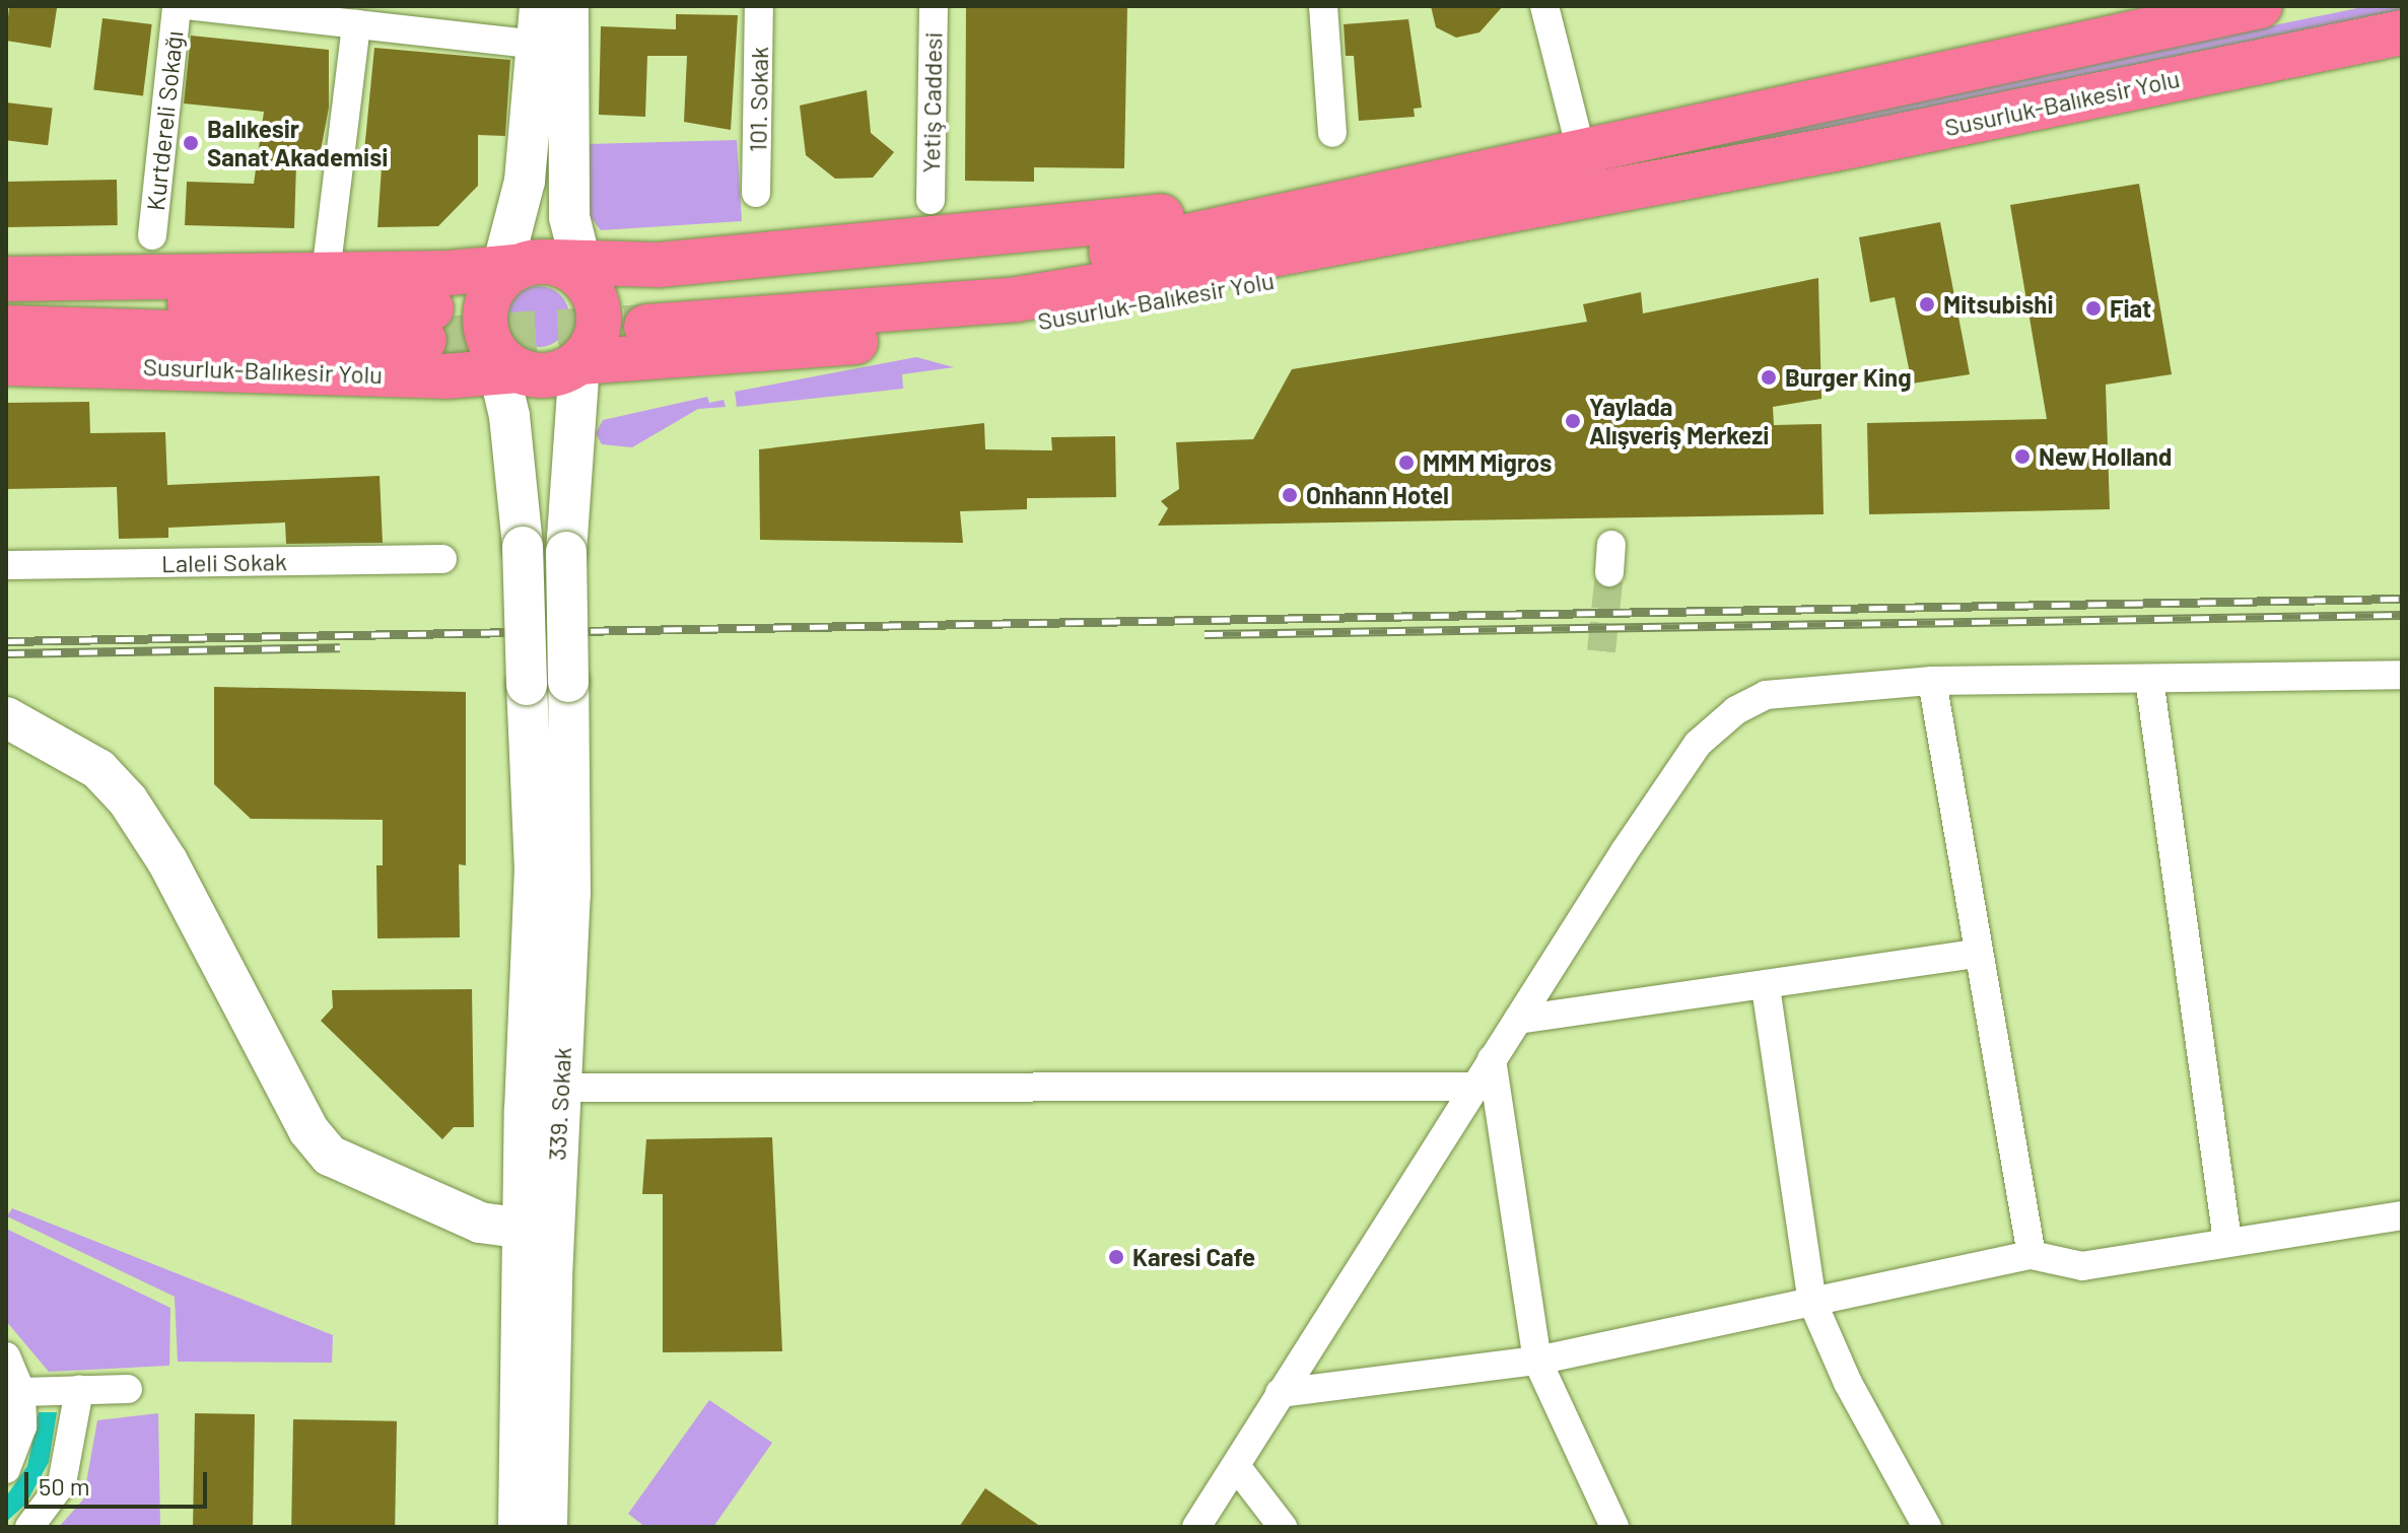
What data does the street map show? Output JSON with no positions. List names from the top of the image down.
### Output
{
  "streets": {
    "highway": ["Susurluk-Balıkesir Yolu"],
    "main road": ["339. Sokak"],
    "street": [
      "101. Sokak",
      "Yetiş Caddesi",
      "Kurtdereli Sokağı",
      "Laleli Sokak"
    ]
  },
  "crossings": [
    ["Susurluk-Balıkesir Yolu", "339. Sokak"]
  ],
  "places": [
    "Balıkesir Sanat Akademisi",
    "Mitsubishi",
    "Fiat",
    "Burger King",
    "Yaylada Alışveriş Merkezi",
    "New Holland",
    "MMM Migros",
    "Onhann Hotel",
    "Karesi Cafe"
  ],
  "scale_bar": "50 m"
}
